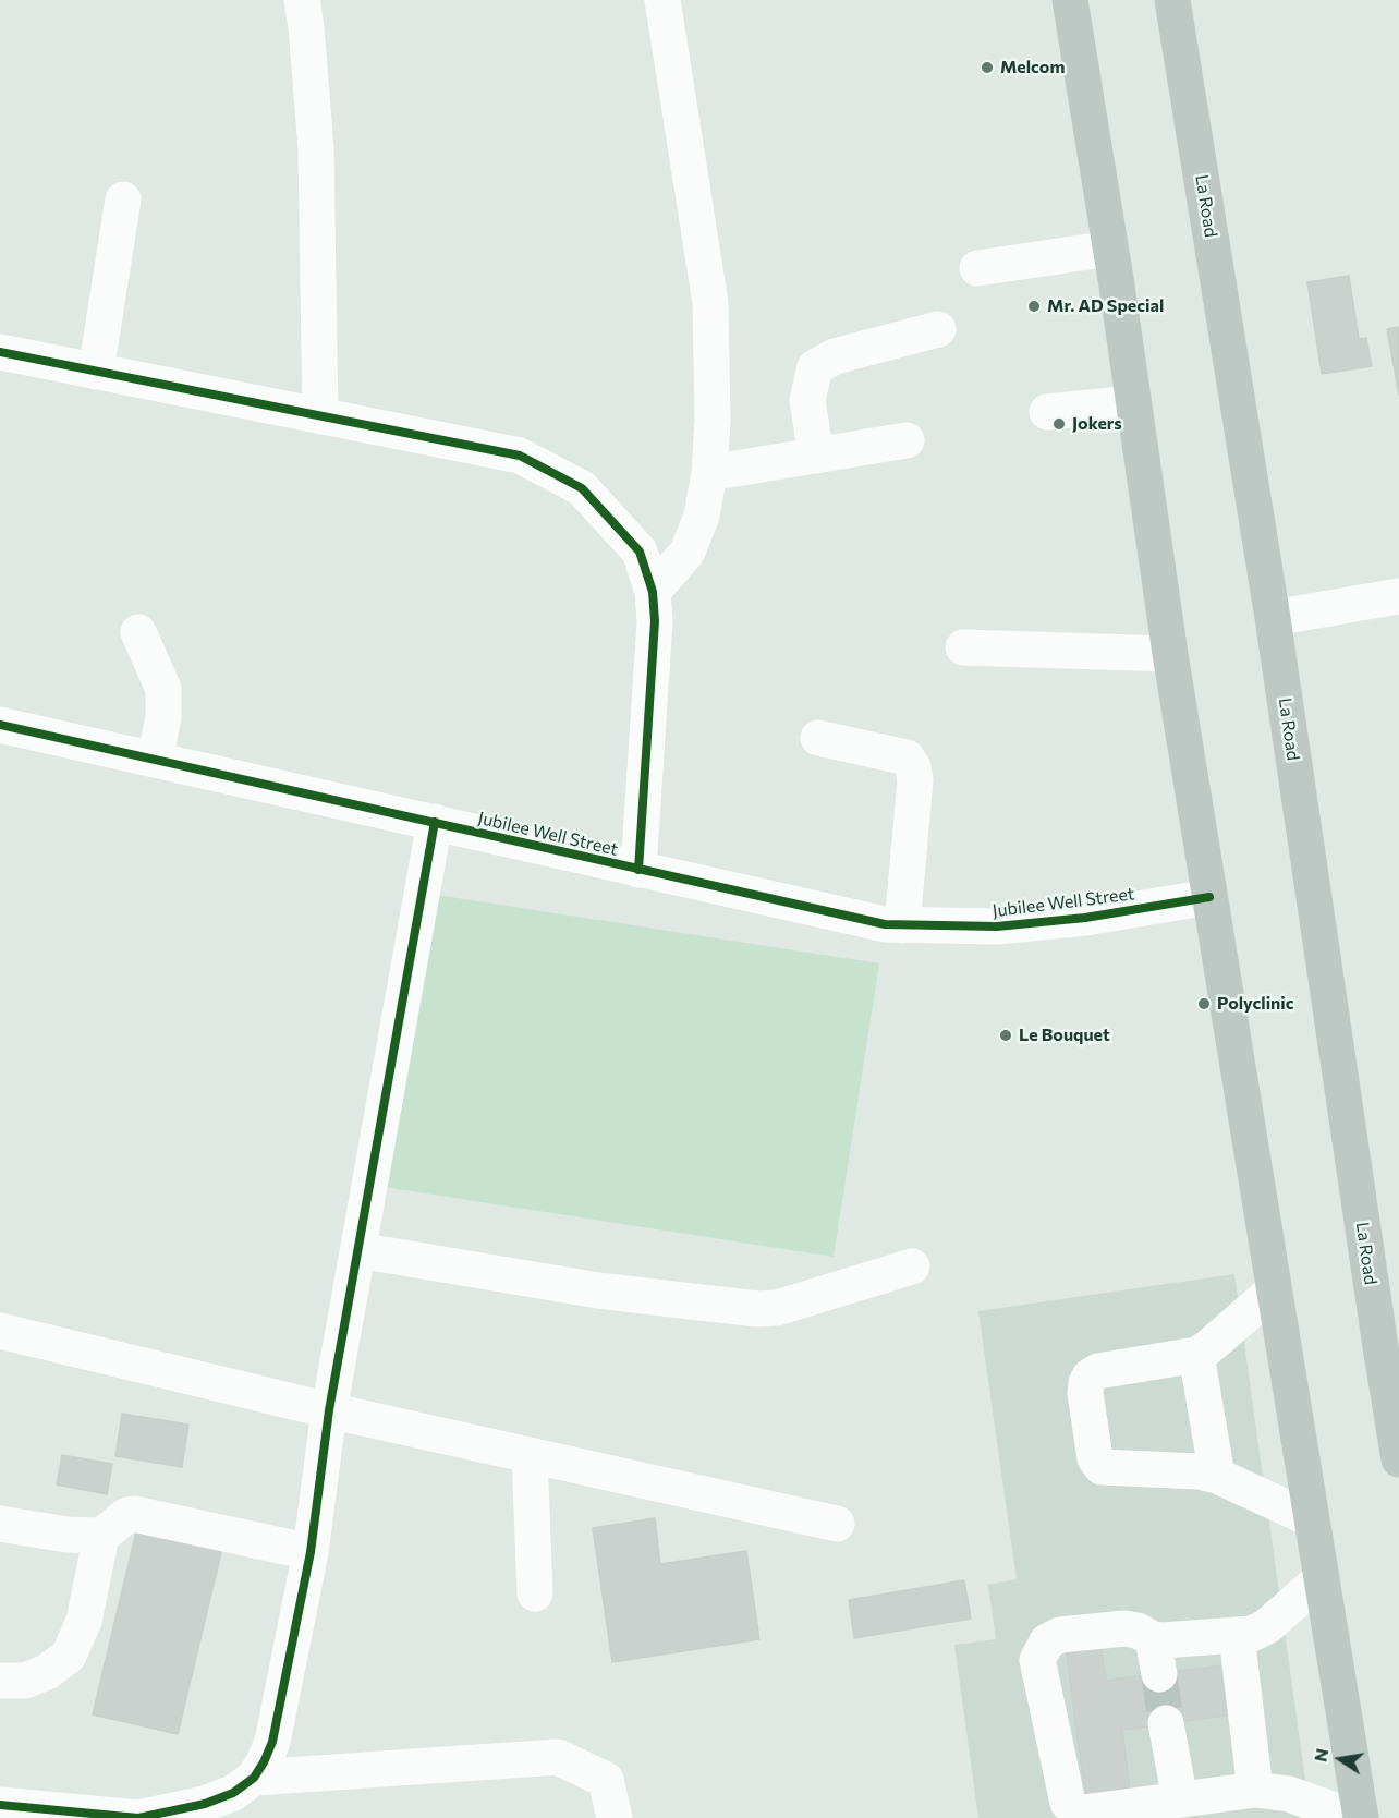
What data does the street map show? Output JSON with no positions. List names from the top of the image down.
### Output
{
  "streets": {
    "main road": ["La Road"],
    "street": ["Jubilee Well Street"]
  },
  "places": [
    "Melcom",
    "Mr. AD Special",
    "Jokers",
    "Polyclinic",
    "Le Bouquet"
  ],
  "north": "left"
}
